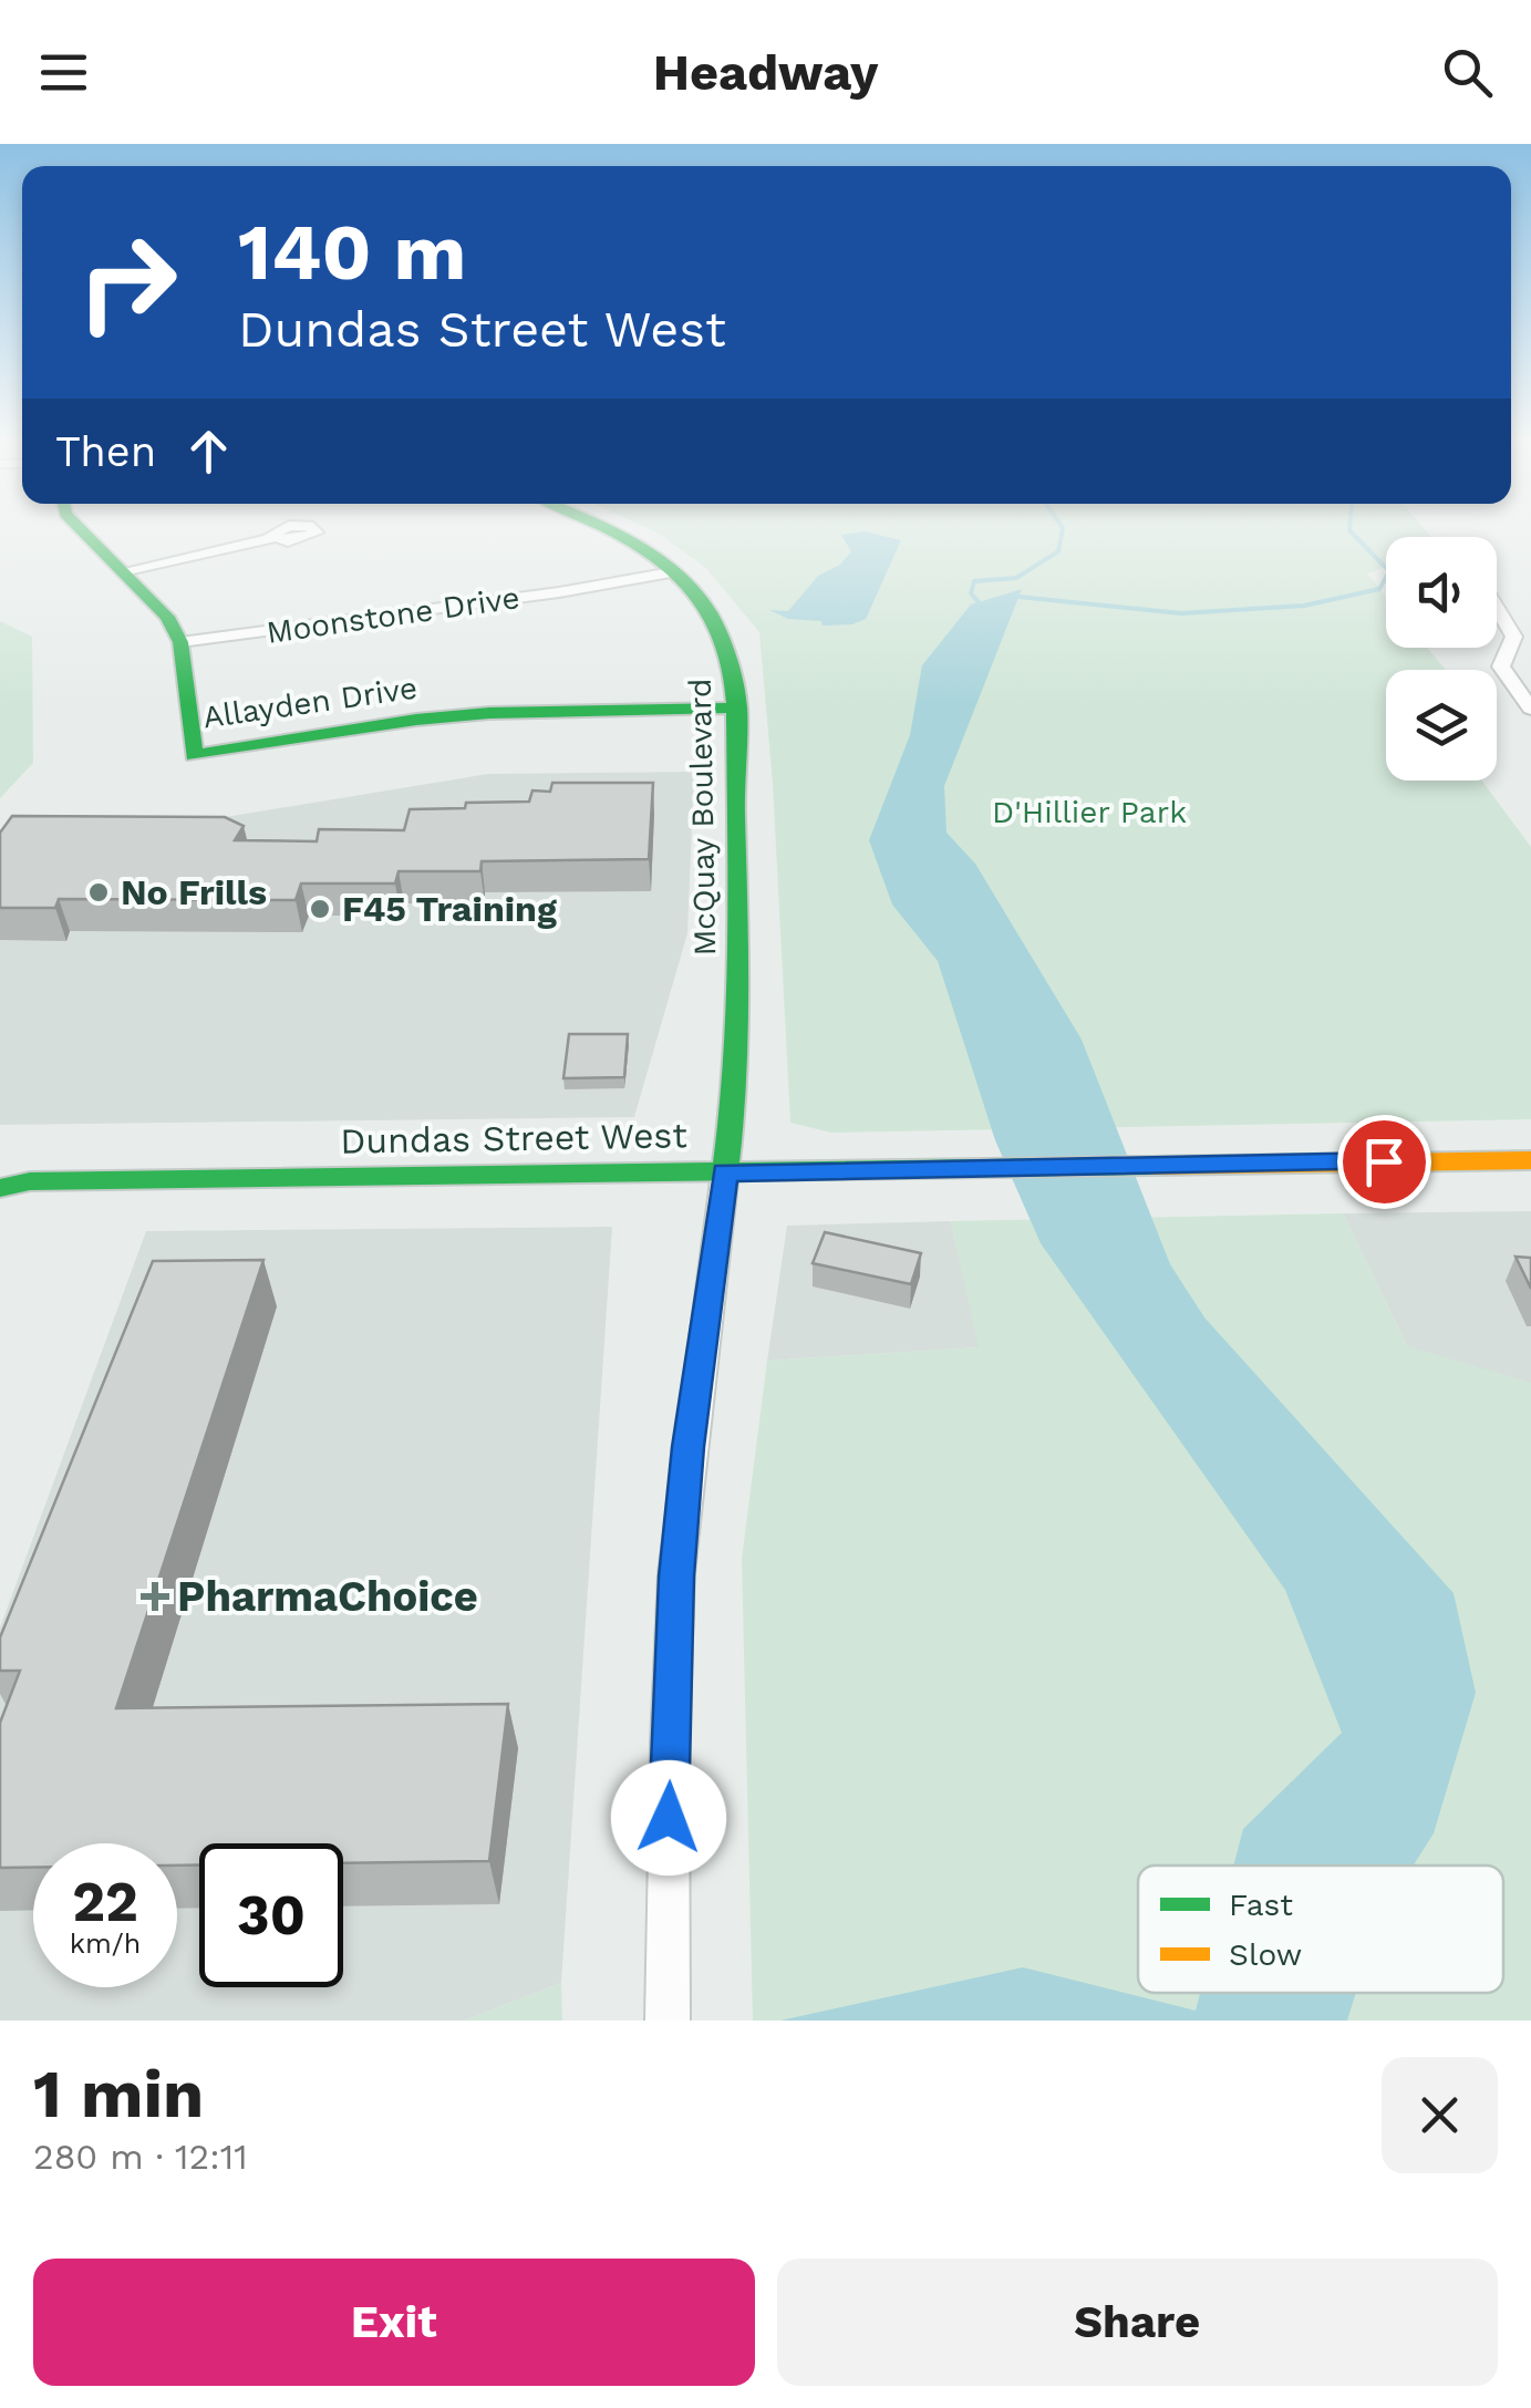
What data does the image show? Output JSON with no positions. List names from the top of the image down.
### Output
{
  "streets": {
    "street": [
      "Moonstone Drive",
      "Allayden Drive",
      "McQuay Boulevard",
      "Dundas Street West"
    ]
  },
  "crossings": [
    ["Moonstone Drive", "Allayden Drive"],
    ["Moonstone Drive", "McQuay Boulevard"],
    ["Allayden Drive", "McQuay Boulevard"],
    ["McQuay Boulevard", "Dundas Street West"]
  ],
  "parks": ["D'Hillier Park"],
  "places": {
    "other": ["No Frills", "F45 Training"],
    "health": ["PharmaChoice"]
  },
  "legend": ["Fast", "Slow"],
  "page": {
    "header": "Headway",
    "turn": ["140 m", "Dundas Street West"],
    "then": "Then",
    "speed": "22 km/h",
    "limit": "30",
    "heading": ["1 min", "280 m · 12:11"],
    "buttons": ["Exit", "Share"]
  }
}
